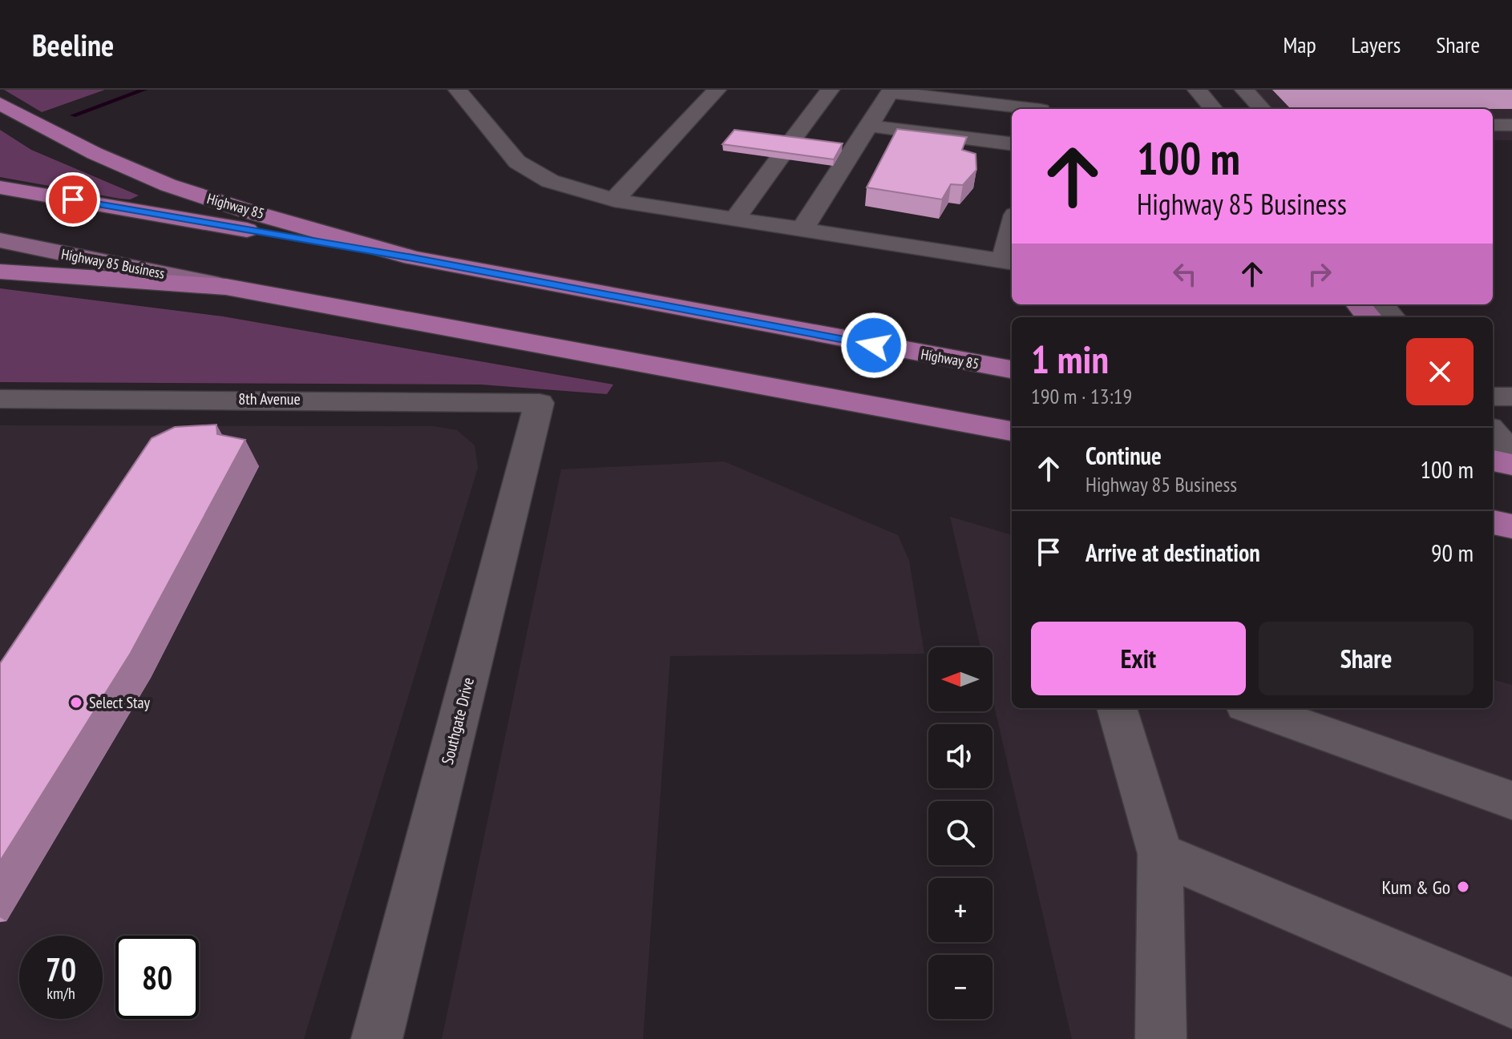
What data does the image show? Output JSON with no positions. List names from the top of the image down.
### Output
{
  "streets": {
    "highway": ["Highway 85"],
    "main road": ["Highway 85 Business"],
    "street": ["8th Avenue", "Southgate Drive"]
  },
  "crossings": [
    ["8th Avenue", "Southgate Drive"]
  ],
  "places": ["Select Stay", "Kum & Go"],
  "north": "left",
  "page": {
    "header": "Beeline",
    "nav": ["Map", "Layers", "Share"],
    "turn": ["100 m", "Highway 85 Business"],
    "heading": ["1 min", "190 m · 13:19"],
    "list": [
      {
        "name": "Continue",
        "note": "Highway 85 Business",
        "value": "100 m"
      },
      {
        "name": "Arrive at destination",
        "value": "90 m"
      }
    ],
    "buttons": ["Exit", "Share"],
    "map_buttons": ["+", "−"],
    "speed": "70 km/h",
    "limit": "80"
  }
}
